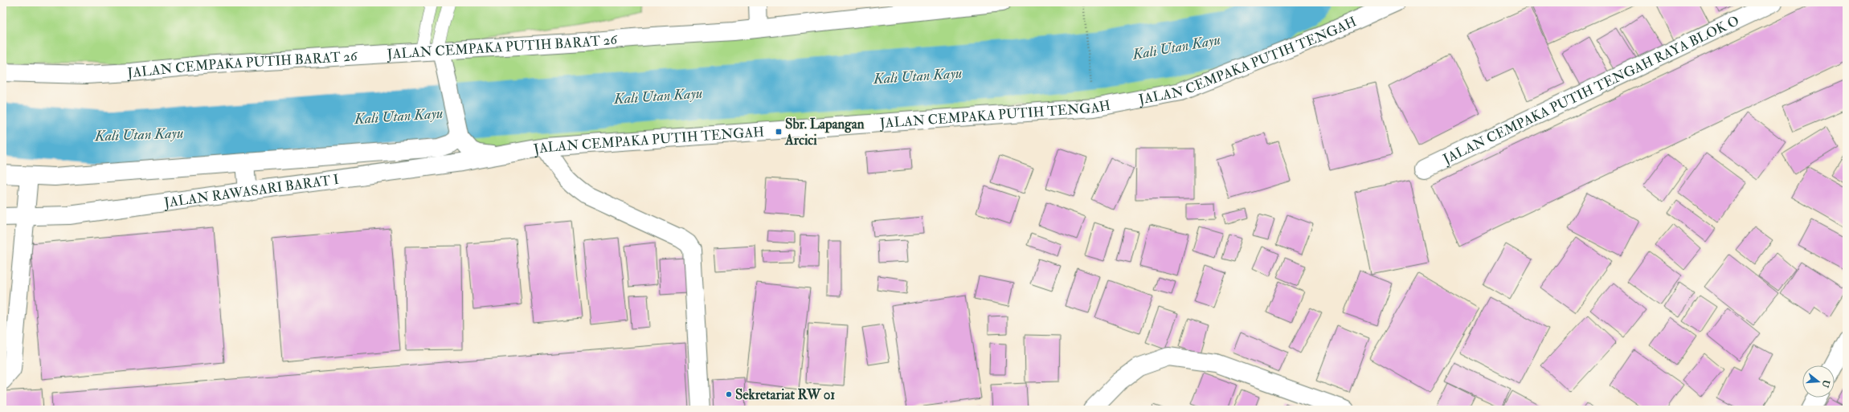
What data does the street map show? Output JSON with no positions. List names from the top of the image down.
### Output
{
  "streets": {
    "street": [
      "JALAN CEMPAKA PUTIH BARAT 26",
      "JALAN CEMPAKA PUTIH TENGAH",
      "JALAN CEMPAKA PUTIH TENGAH RAYA BLOK O",
      "JALAN RAWASARI BARAT I"
    ]
  },
  "crossings": [
    ["JALAN CEMPAKA PUTIH TENGAH", "JALAN RAWASARI BARAT I"]
  ],
  "water": ["Kali Utan Kayu"],
  "places": {
    "transit": ["Sbr. Lapangan Arcici"],
    "other": ["Sekretariat RW 01"]
  },
  "north": "right"
}
